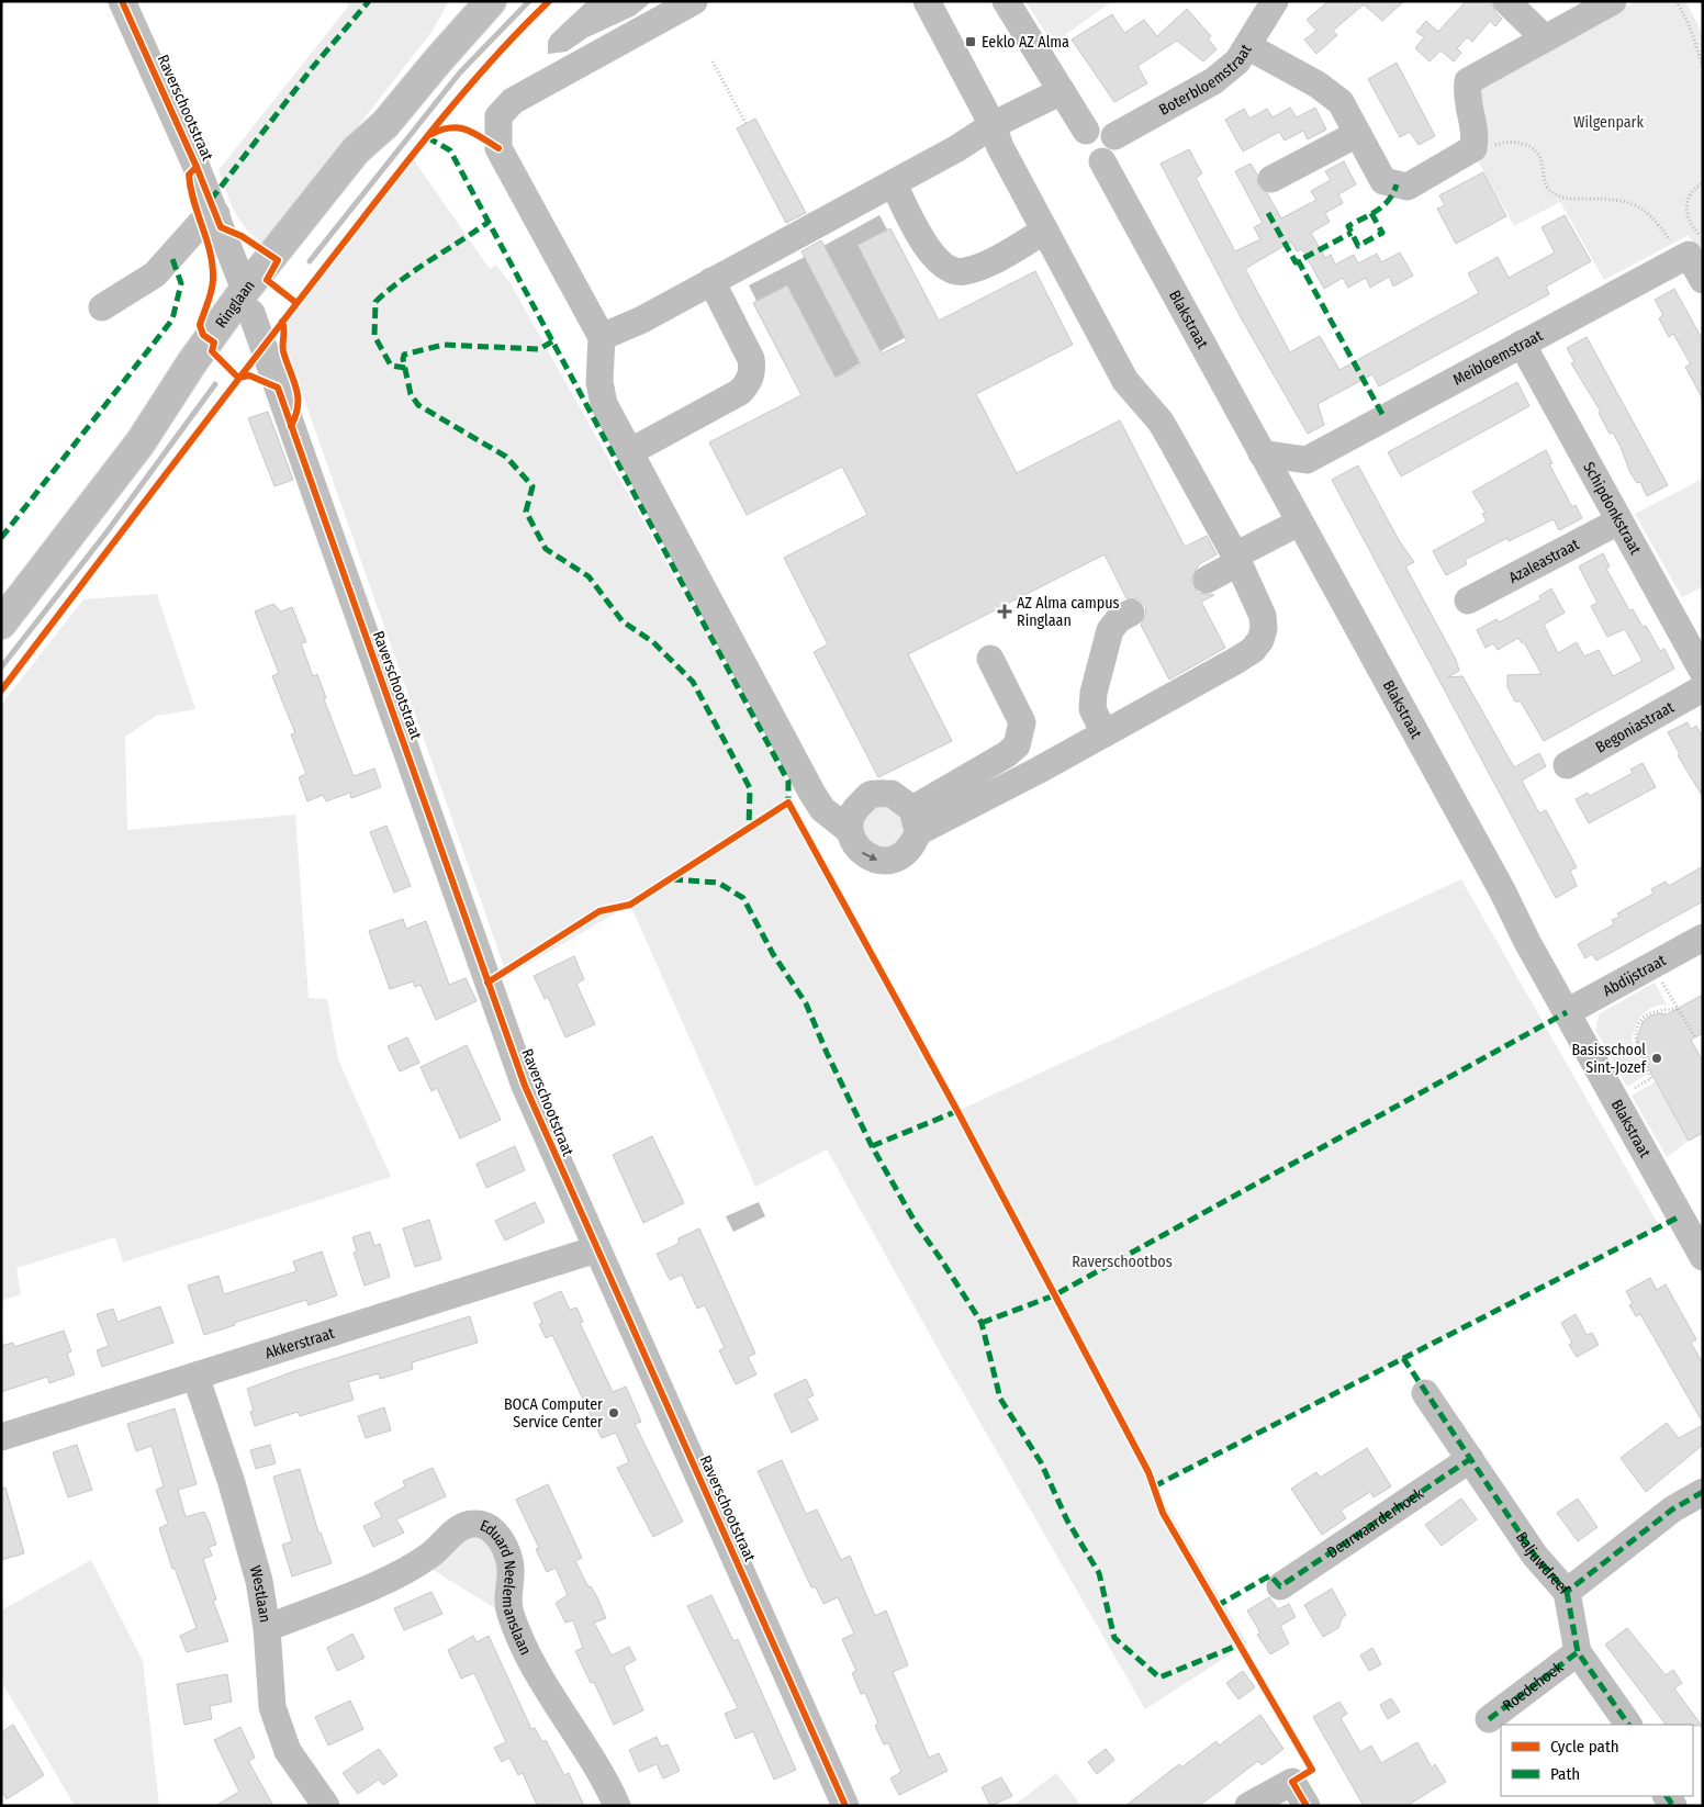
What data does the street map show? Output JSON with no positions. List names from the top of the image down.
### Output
{
  "streets": {
    "main road": ["Ringlaan"],
    "street": [
      "Boterbloemstraat",
      "Raverschootstraat",
      "Blakstraat",
      "Meibloemstraat",
      "Schipdonkstraat",
      "Azaleastraat",
      "Begoniastraat",
      "Abdijstraat",
      "Akkerstraat",
      "Deurwaarderhoek",
      "Baljuwdreef",
      "Eduard Neelemanslaan",
      "Westlaan",
      "Roedehoek"
    ]
  },
  "crossings": [
    ["Boterbloemstraat", "Blakstraat"],
    ["Raverschootstraat", "Ringlaan"],
    ["Raverschootstraat", "Akkerstraat"],
    ["Blakstraat", "Abdijstraat"],
    ["Meibloemstraat", "Schipdonkstraat"],
    ["Schipdonkstraat", "Azaleastraat"],
    ["Akkerstraat", "Westlaan"],
    ["Deurwaarderhoek", "Baljuwdreef"],
    ["Eduard Neelemanslaan", "Westlaan"]
  ],
  "parks": ["Wilgenpark", "Raverschootbos"],
  "places": {
    "transit": ["Eeklo AZ Alma"],
    "health": ["AZ Alma campus Ringlaan"],
    "other": ["Basisschool Sint-Jozef", "BOCA Computer Service Center"]
  },
  "legend": ["Cycle path", "Path"]
}
